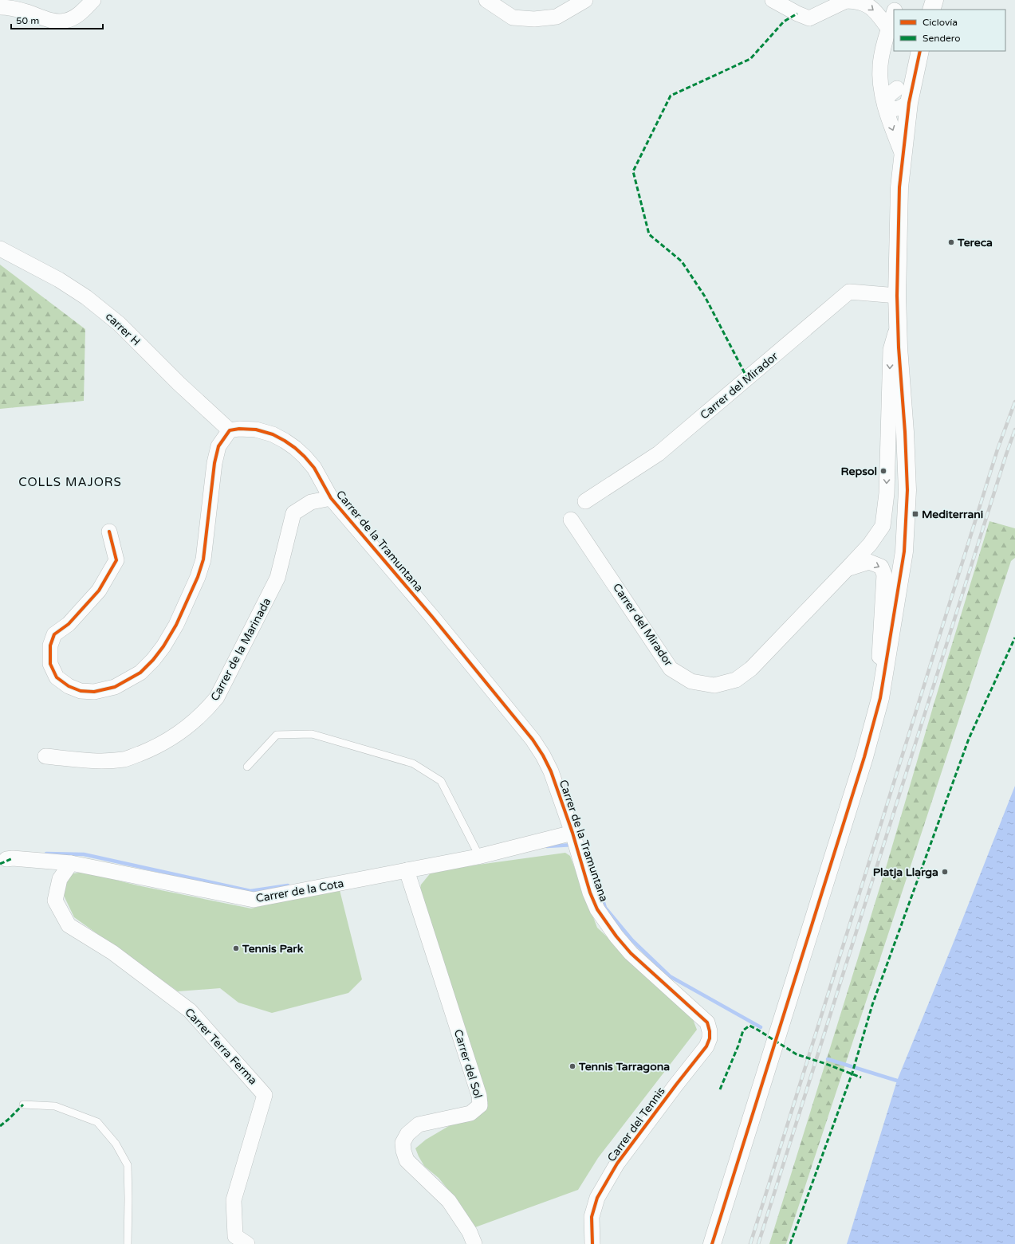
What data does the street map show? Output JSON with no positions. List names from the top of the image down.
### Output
{
  "streets": {
    "street": [
      "carrer H",
      "Carrer del Mirador",
      "Carrer de la Tramuntana",
      "Carrer de la Marinada",
      "Carrer de la Cota",
      "Carrer Terra Ferma",
      "Carrer del Sol",
      "Carrer del Tennis"
    ]
  },
  "crossings": [
    ["carrer H", "Carrer de la Tramuntana"],
    ["Carrer de la Tramuntana", "Carrer de la Marinada"],
    ["Carrer de la Tramuntana", "Carrer de la Cota"],
    ["Carrer de la Tramuntana", "Carrer del Tennis"],
    ["Carrer de la Cota", "Carrer Terra Ferma"],
    ["Carrer de la Cota", "Carrer del Sol"]
  ],
  "districts": ["COLLS MAJORS"],
  "places": {
    "other": [
      "Tereca",
      "Repsol",
      "Platja Llarga",
      "Tennis Park",
      "Tennis Tarragona"
    ],
    "transit": ["Mediterrani"]
  },
  "legend": ["Ciclovía", "Sendero"],
  "scale_bar": "50 m"
}
